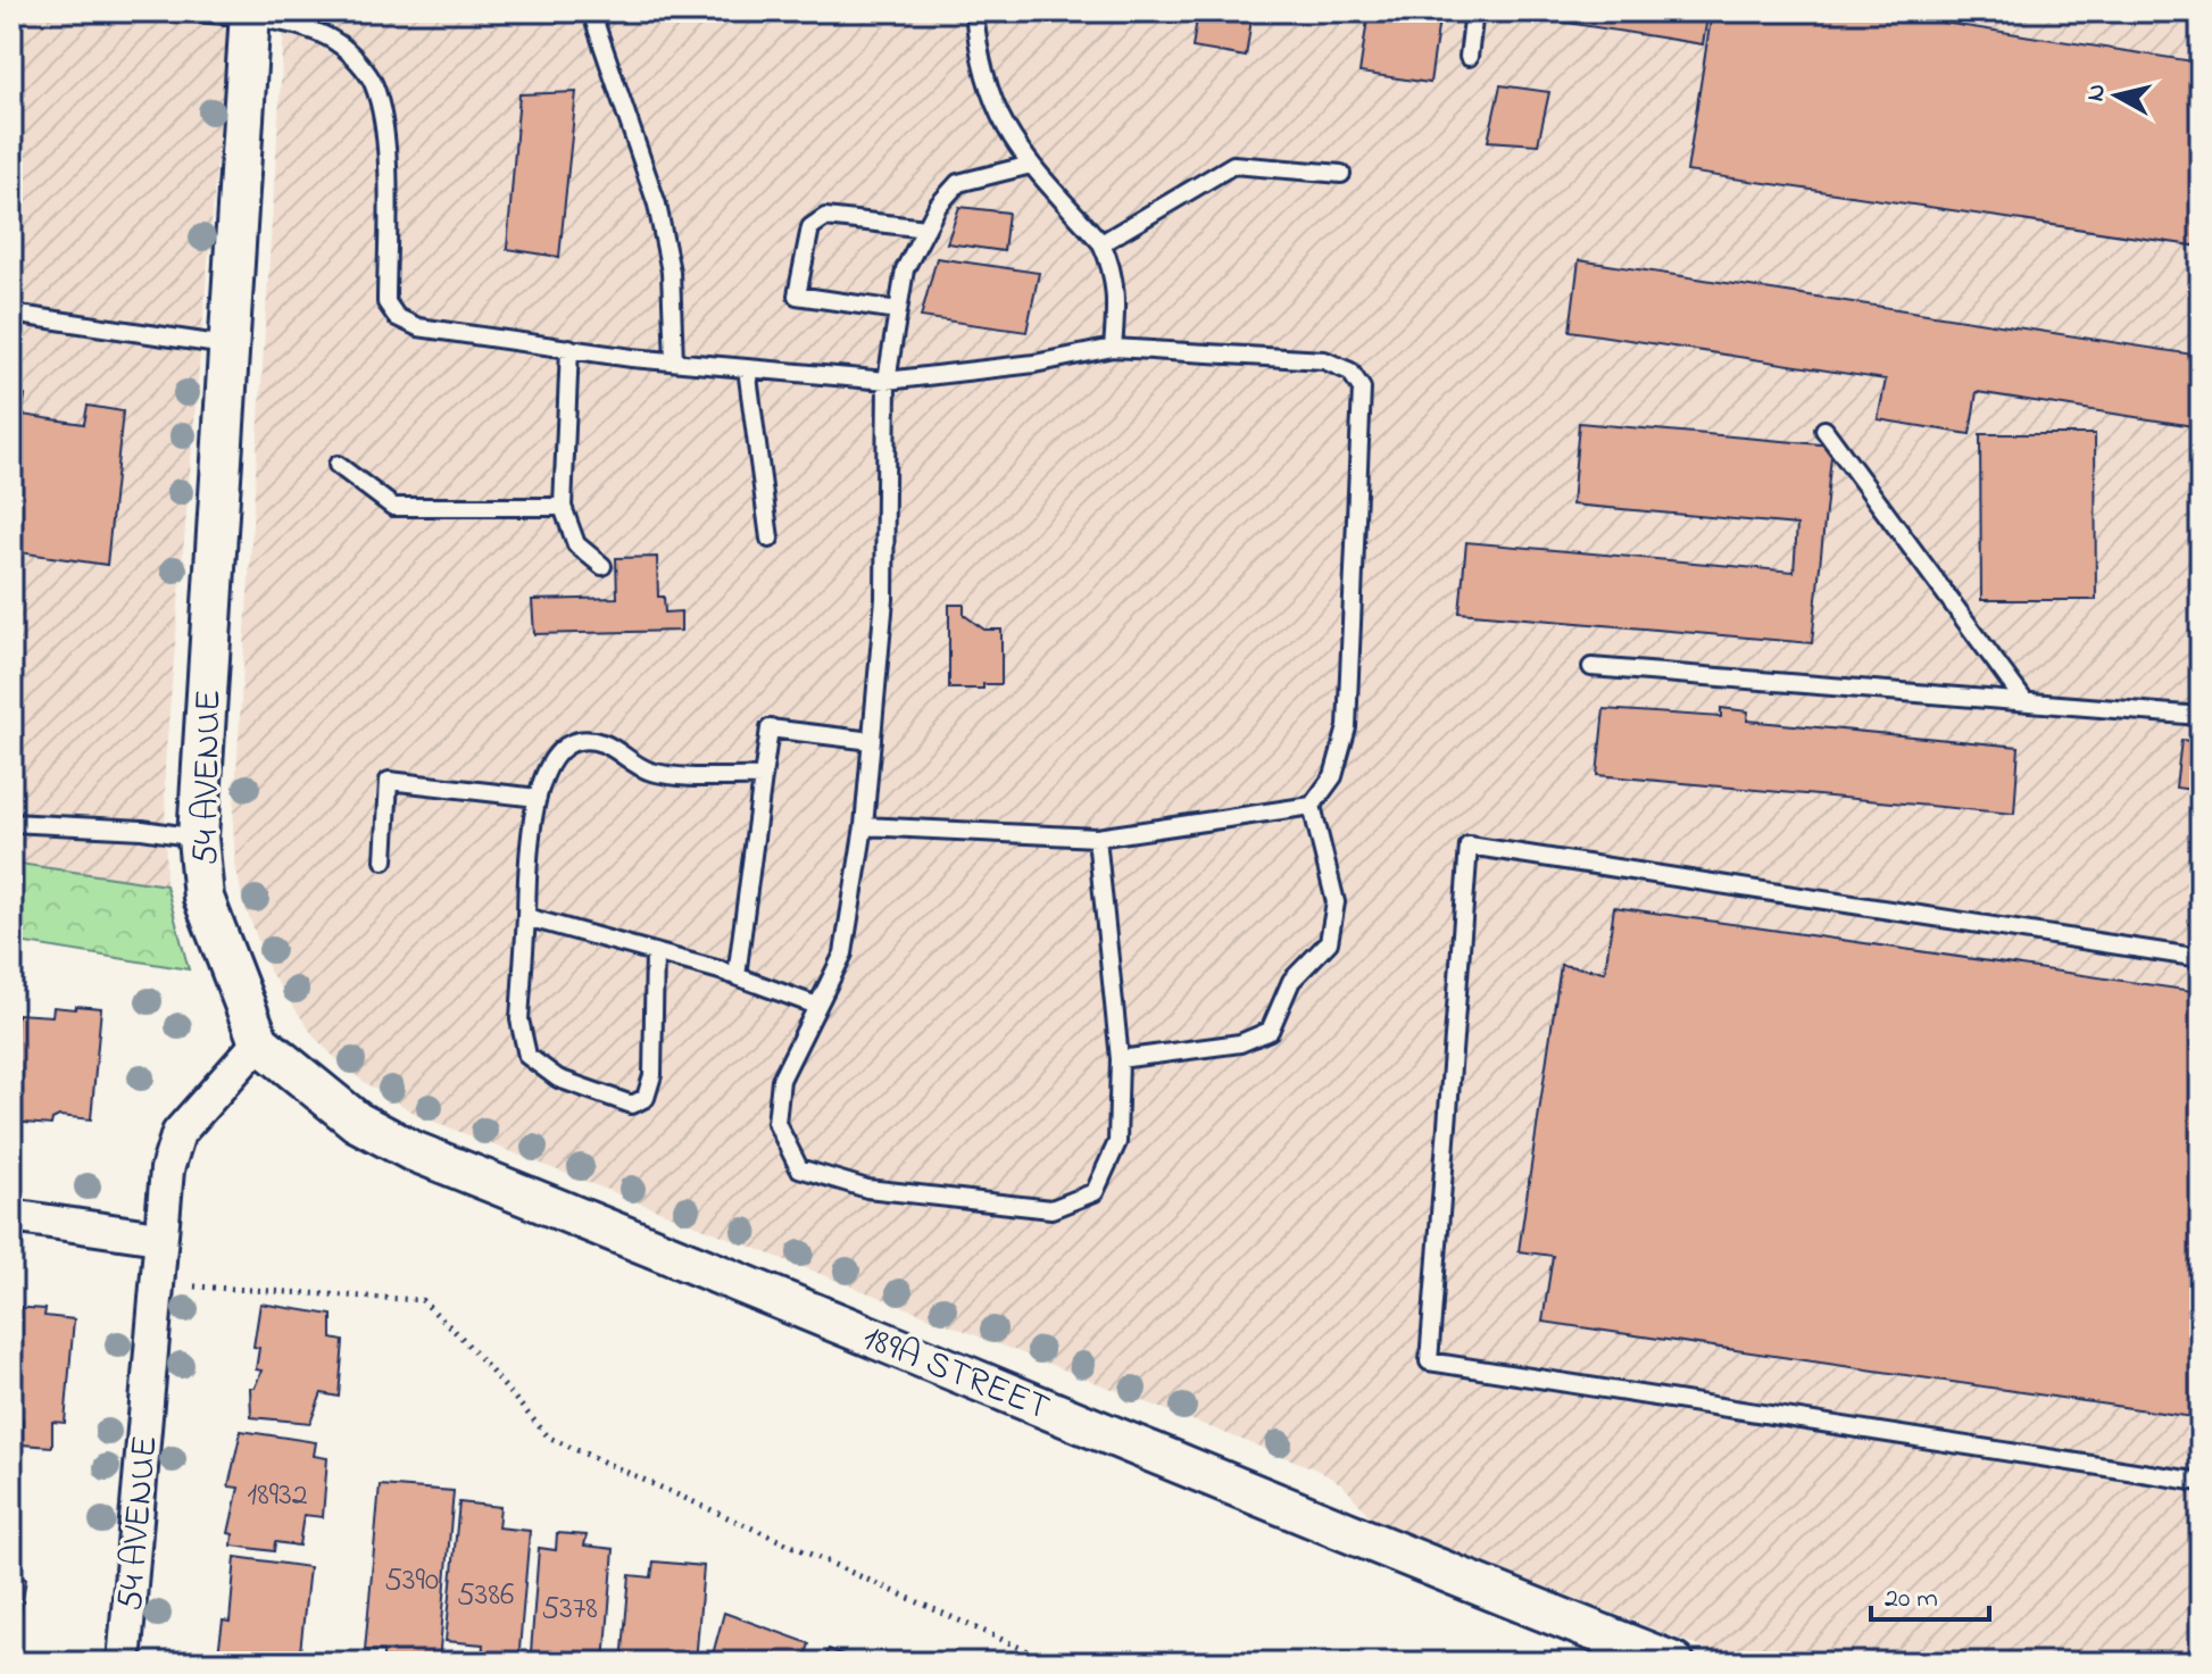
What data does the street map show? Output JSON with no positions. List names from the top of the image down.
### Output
{
  "streets": {
    "street": ["54 AVENUE", "189A STREET"]
  },
  "crossings": [
    ["54 AVENUE", "189A STREET"]
  ],
  "house_numbers": [
    "18932",
    "5390",
    "5386",
    "5378"
  ],
  "scale_bar": "20 m",
  "north": "left"
}
